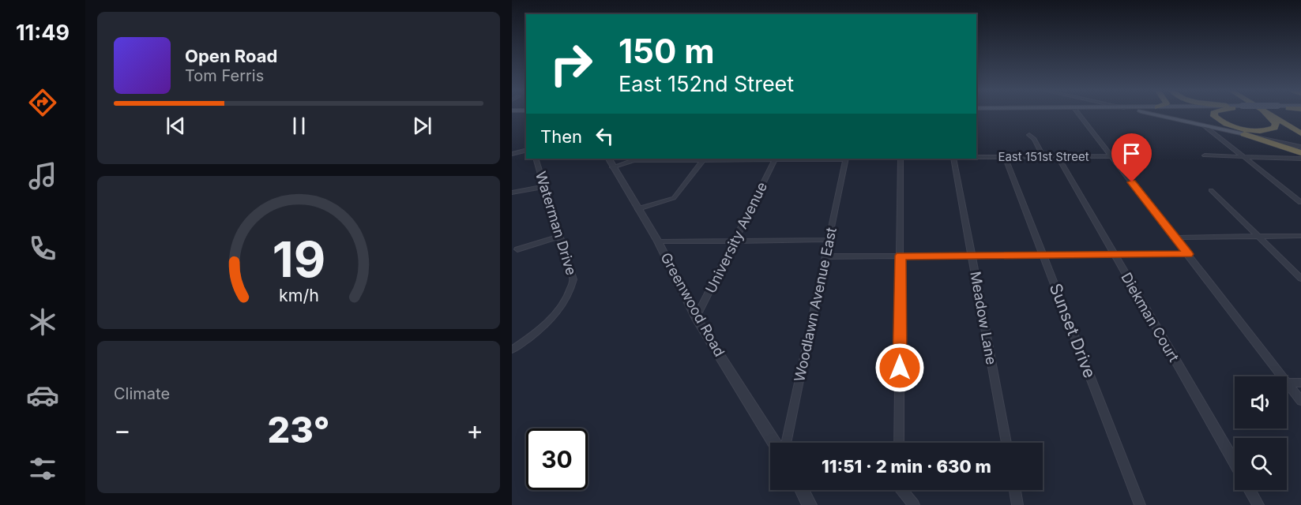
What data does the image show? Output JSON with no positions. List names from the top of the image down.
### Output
{
  "streets": {
    "street": [
      "East 151st Street",
      "Waterman Drive",
      "University Avenue",
      "Greenwood Road",
      "Woodlawn Avenue East",
      "Diekman Court",
      "Meadow Lane",
      "Sunset Drive"
    ]
  },
  "crossings": [
    ["East 151st Street", "Diekman Court"],
    ["East 151st Street", "Sunset Drive"],
    ["University Avenue", "Greenwood Road"]
  ],
  "page": {
    "tabs": "11:49",
    "turn": ["150 m", "East 152nd Street"],
    "song": ["Open Road", "Tom Ferris"],
    "then": "Then",
    "tile": "Climate",
    "heat": ["−", "23°", "+"],
    "limit": "30",
    "trip": "11:51 · 2 min · 630 m",
    "gauge": ["19", "km/h"]
  }
}
